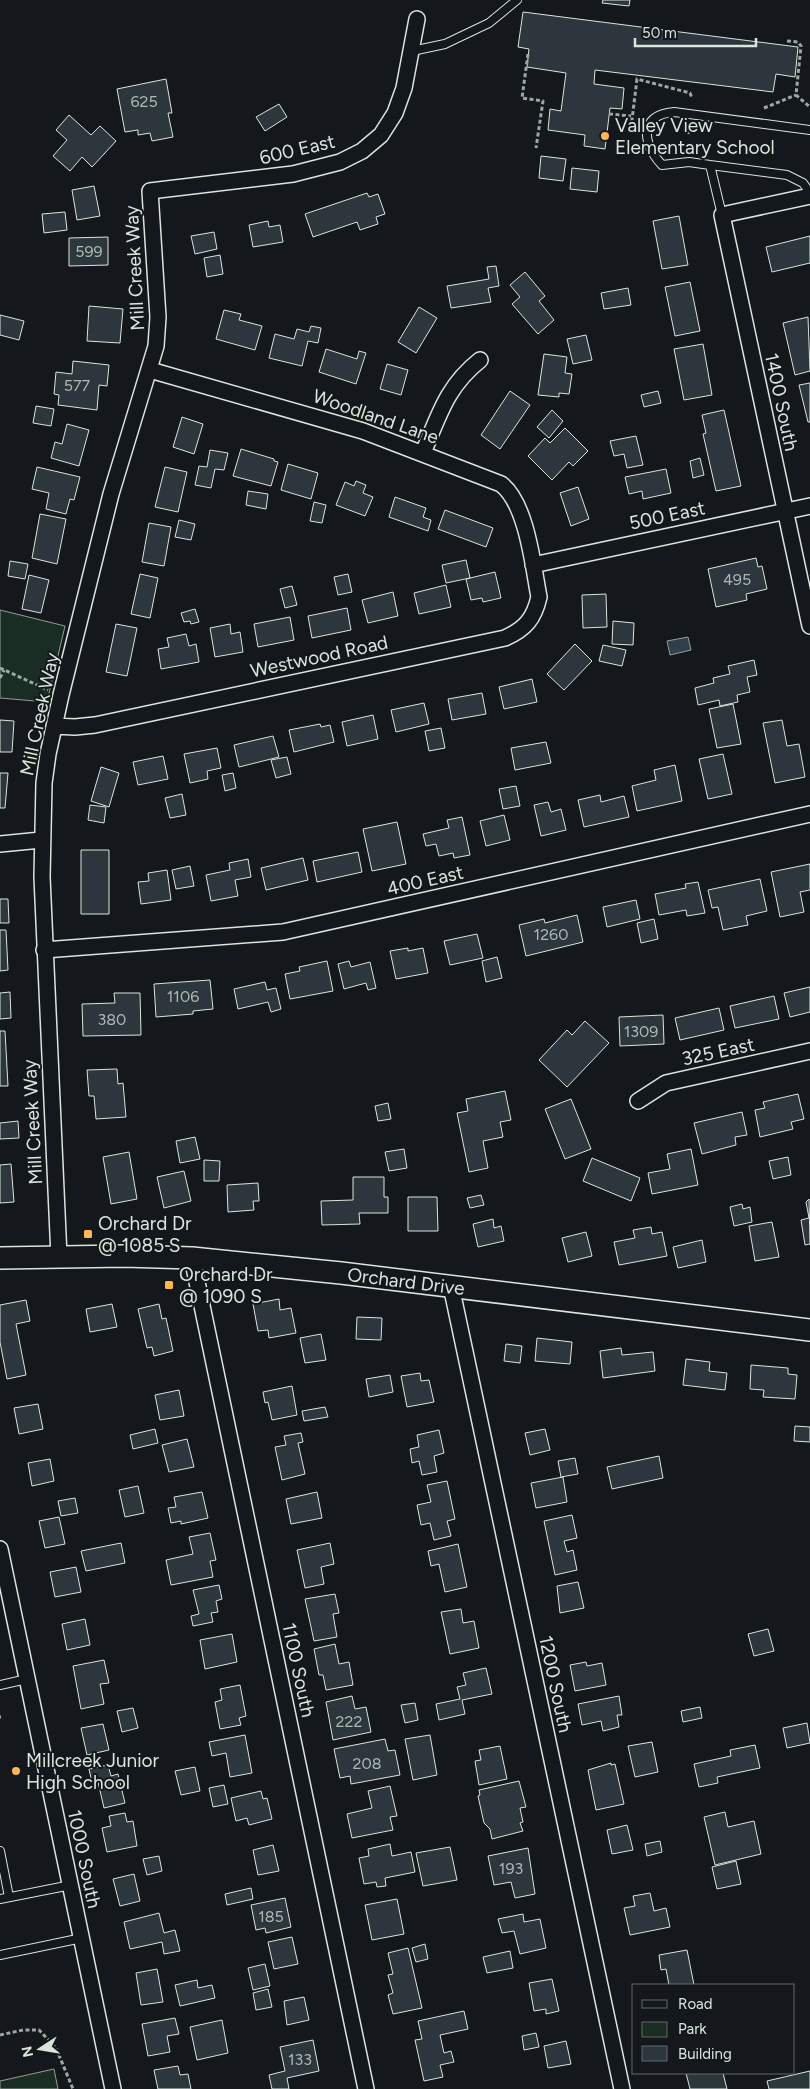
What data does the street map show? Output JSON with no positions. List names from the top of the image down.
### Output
{
  "streets": {
    "main road": ["Orchard Drive"],
    "street": [
      "600 East",
      "Mill Creek Way",
      "1400 South",
      "Woodland Lane",
      "500 East",
      "Westwood Road",
      "400 East",
      "325 East",
      "1100 South",
      "1200 South",
      "1000 South"
    ]
  },
  "crossings": [
    ["600 East", "Mill Creek Way"],
    ["Mill Creek Way", "Woodland Lane"],
    ["Mill Creek Way", "Westwood Road"],
    ["Mill Creek Way", "400 East"],
    ["Mill Creek Way", "Orchard Drive"],
    ["1400 South", "500 East"],
    ["Woodland Lane", "500 East"],
    ["Woodland Lane", "Westwood Road"],
    ["500 East", "Westwood Road"],
    ["Orchard Drive", "1100 South"],
    ["Orchard Drive", "1200 South"]
  ],
  "places": {
    "other": ["Valley View Elementary School", "Millcreek Junior High School"],
    "transit": ["Orchard Dr @ 1085 S", "Orchard Dr @ 1090 S"]
  },
  "house_numbers": [
    "625",
    "599",
    "577",
    "495",
    "1260",
    "1106",
    "380",
    "1309",
    "222",
    "208",
    "193",
    "185",
    "133"
  ],
  "legend": ["Road", "Park", "Building"],
  "scale_bar": "50 m",
  "north": "left"
}
